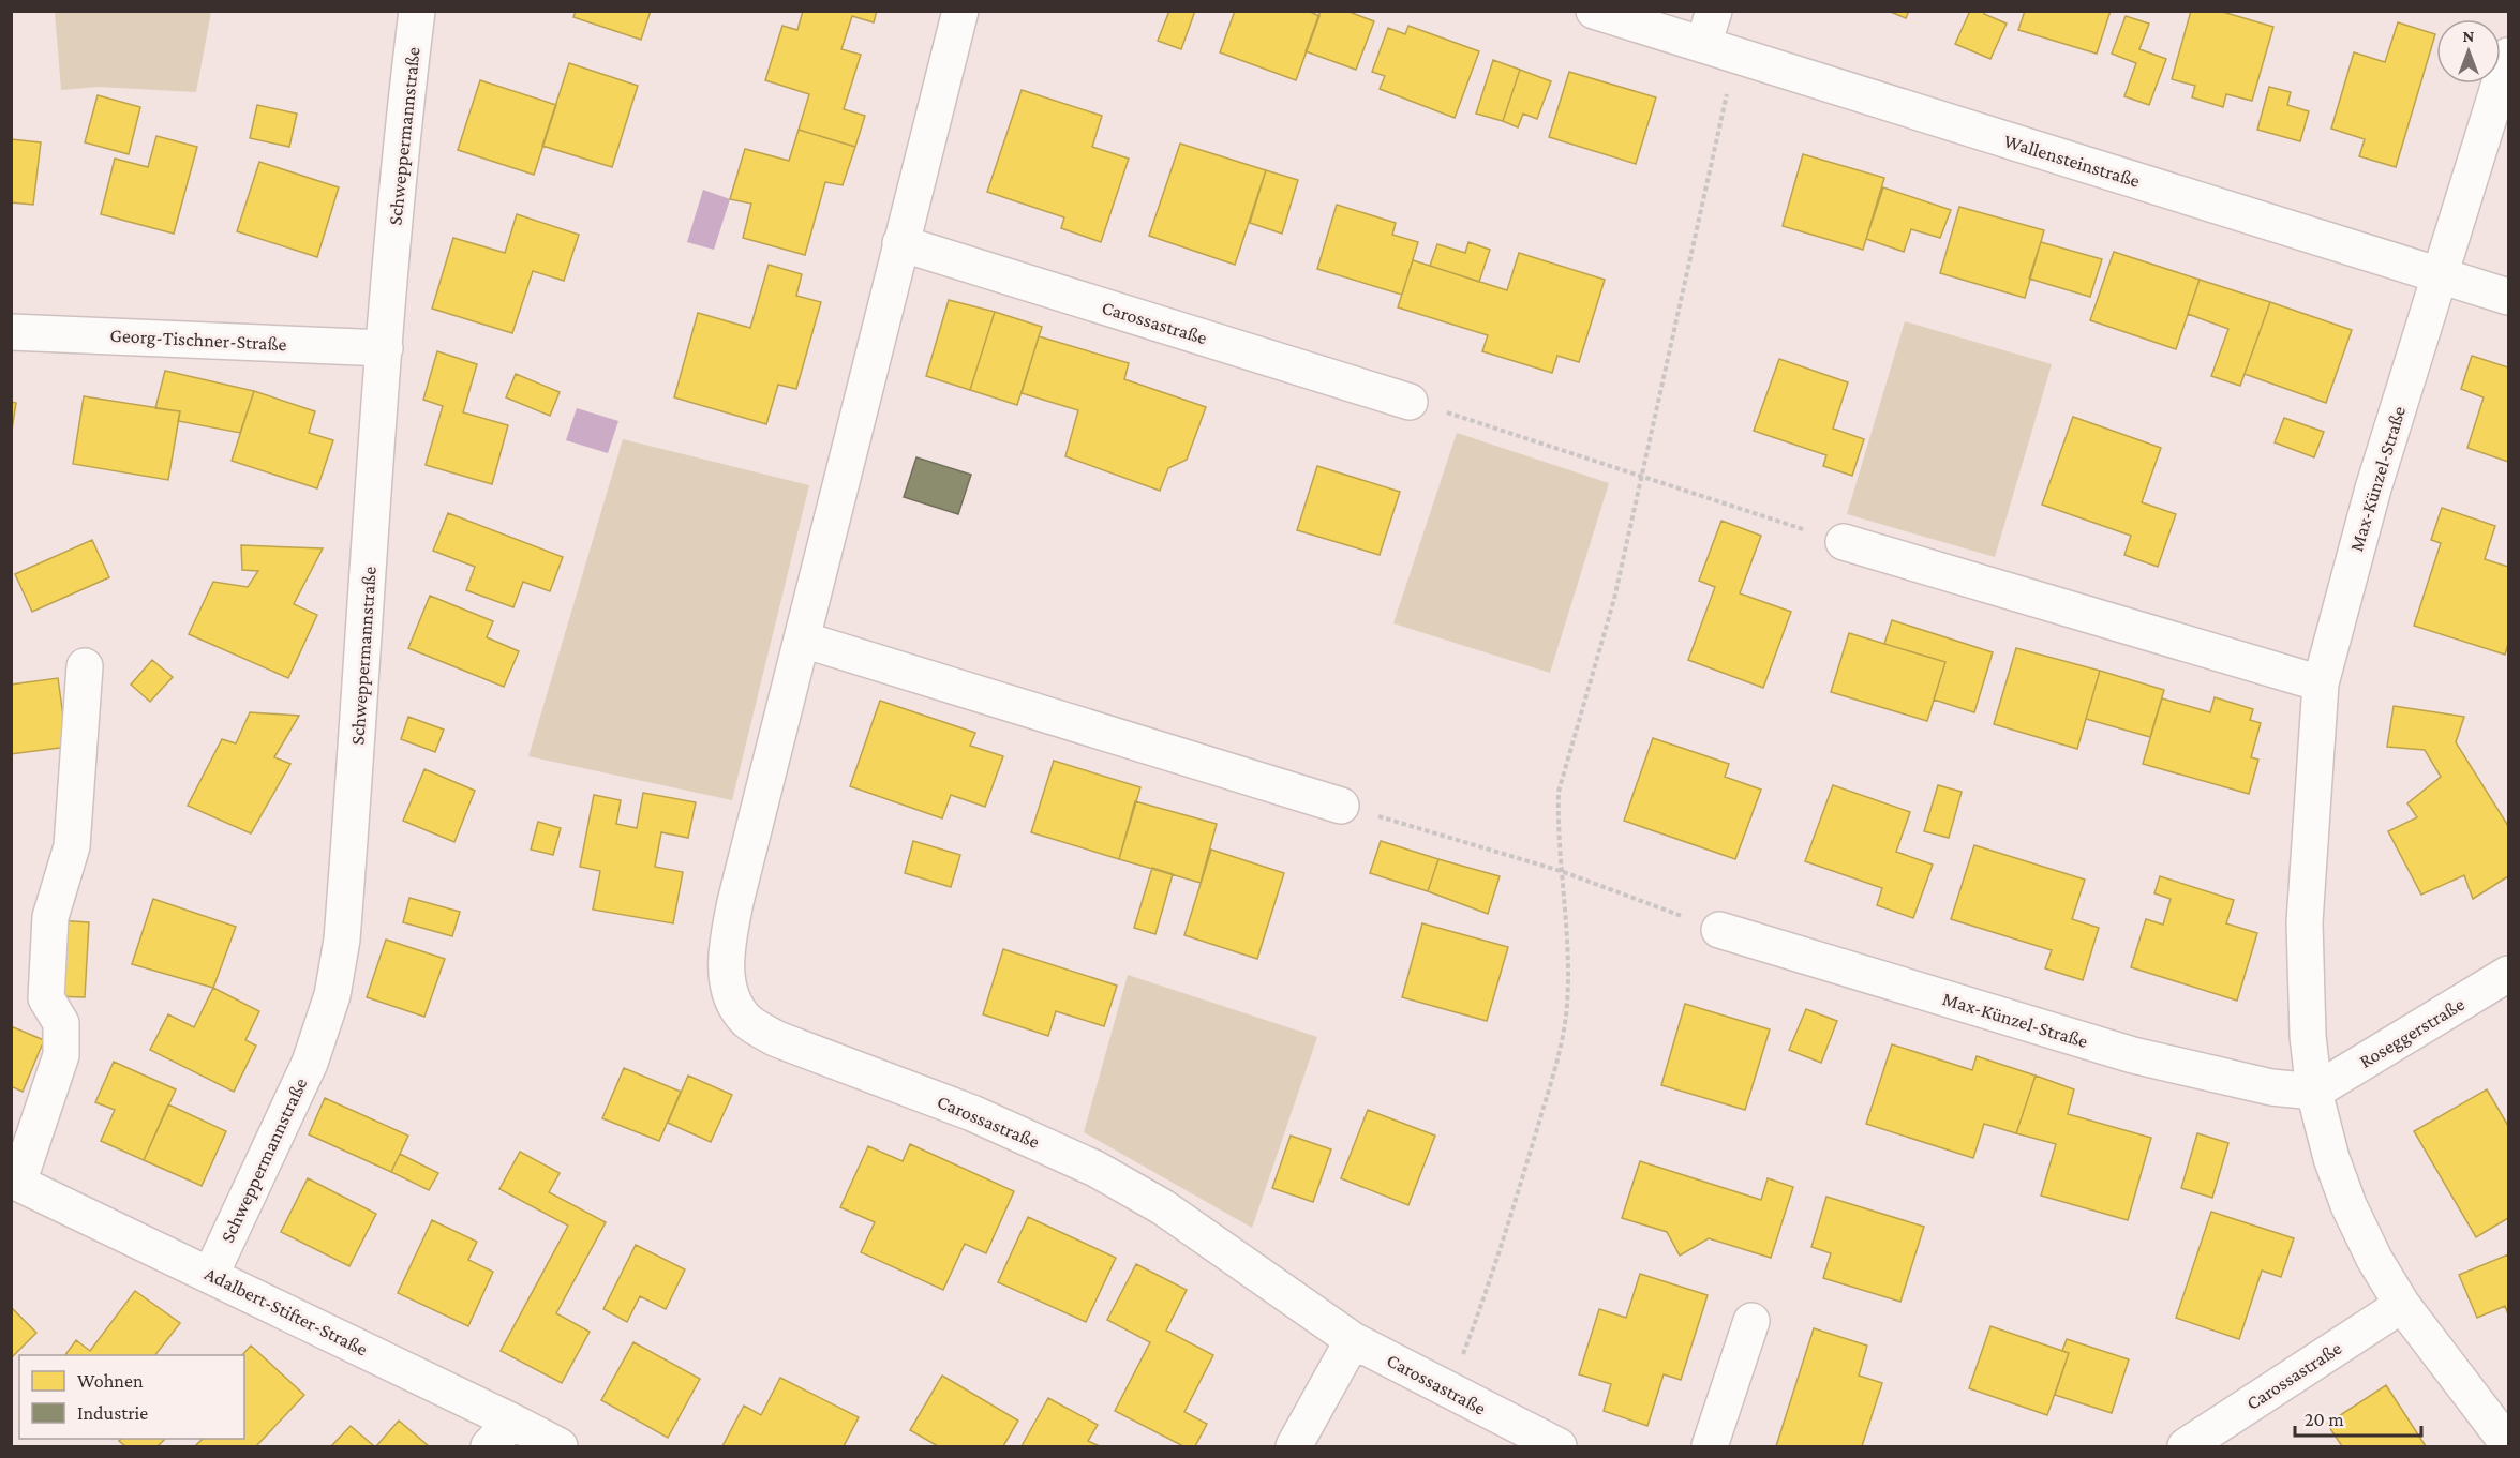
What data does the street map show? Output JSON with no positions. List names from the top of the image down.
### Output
{
  "streets": {
    "street": [
      "Schweppermannstraße",
      "Wallensteinstraße",
      "Carossastraße",
      "Georg-Tischner-Straße",
      "Max-Künzel-Straße",
      "Roseggerstraße",
      "Adalbert-Stifter-Straße"
    ]
  },
  "crossings": [
    ["Schweppermannstraße", "Georg-Tischner-Straße"],
    ["Schweppermannstraße", "Adalbert-Stifter-Straße"],
    ["Wallensteinstraße", "Max-Künzel-Straße"],
    ["Carossastraße", "Max-Künzel-Straße"],
    ["Max-Künzel-Straße", "Roseggerstraße"]
  ],
  "legend": ["Wohnen", "Industrie"],
  "scale_bar": "20 m",
  "north": "top"
}
